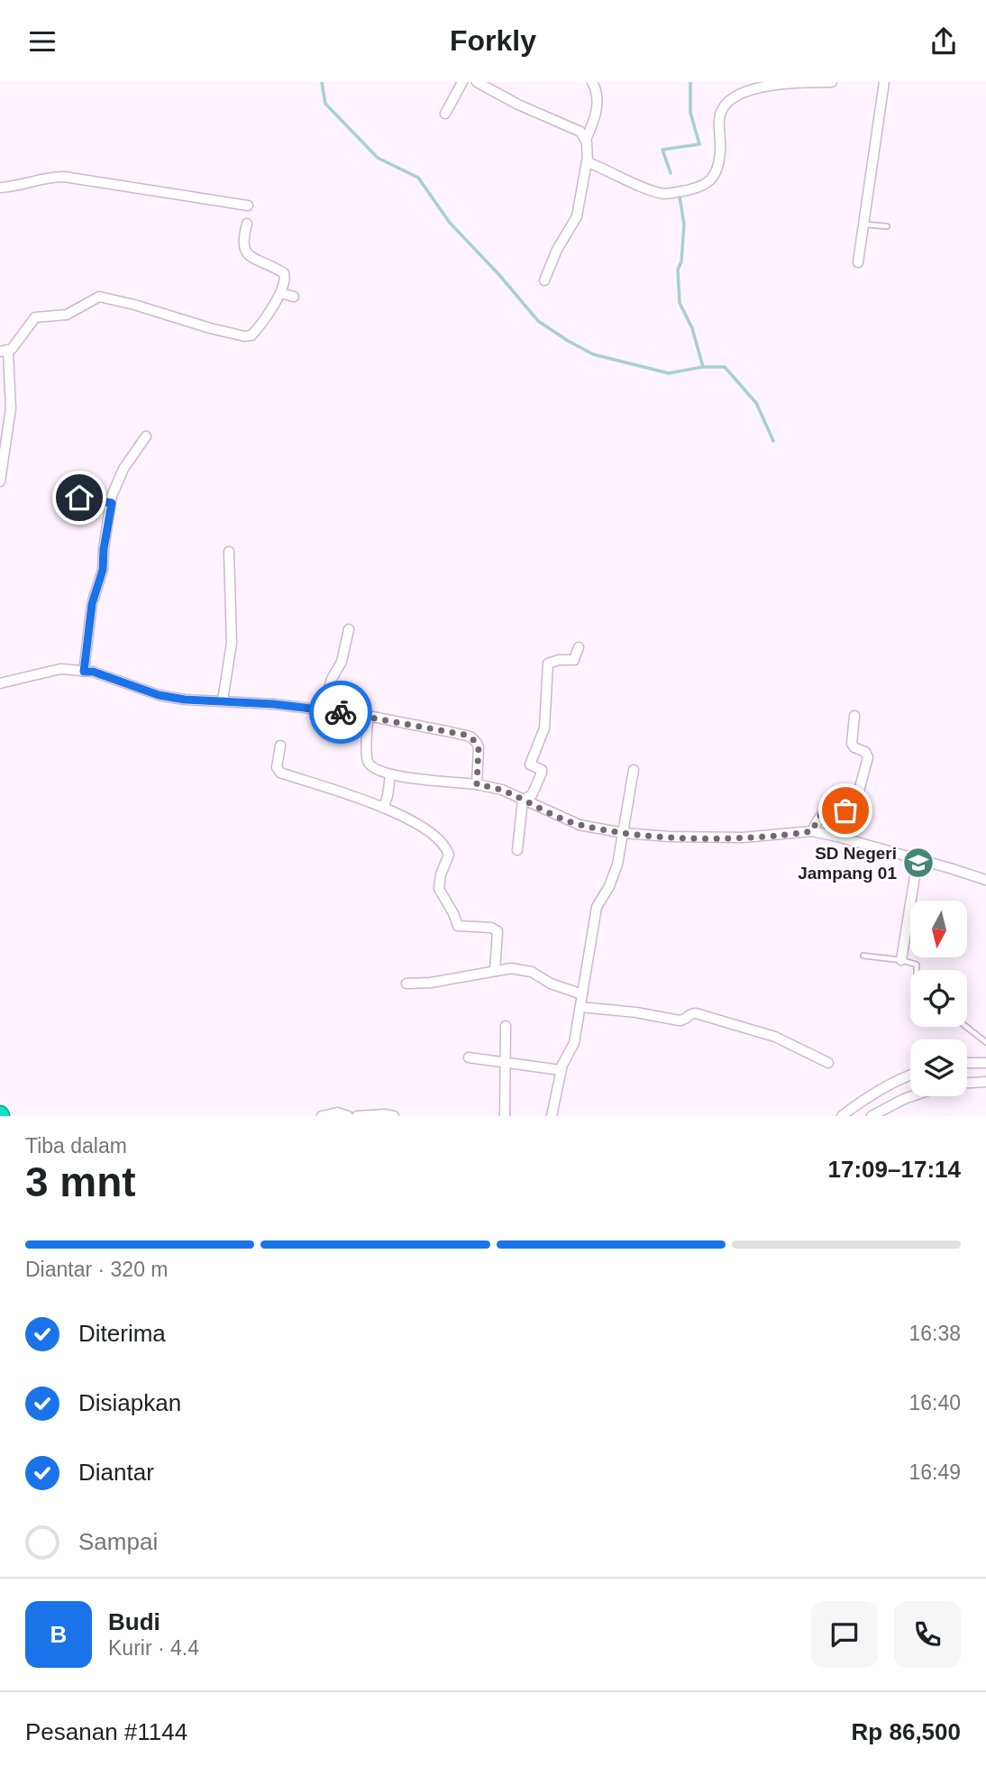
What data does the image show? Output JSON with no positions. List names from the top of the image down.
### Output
{
  "places": {
    "school or university": ["SD Negeri Jampang 01"]
  },
  "north": "bottom",
  "page": {
    "header": "Forkly",
    "heading": ["3 mnt", "Tiba dalam", "17:09–17:14"],
    "panel": [
      "Budi",
      "Kurir · 4.4",
      "Pesanan #1144",
      "Rp 86,500"
    ],
    "bar": "Diantar · 320 m",
    "list": [
      ["Diterima", "16:38"],
      ["Disiapkan", "16:40"],
      ["Diantar", "16:49"],
      "Sampai"
    ],
    "round": "B"
  }
}
